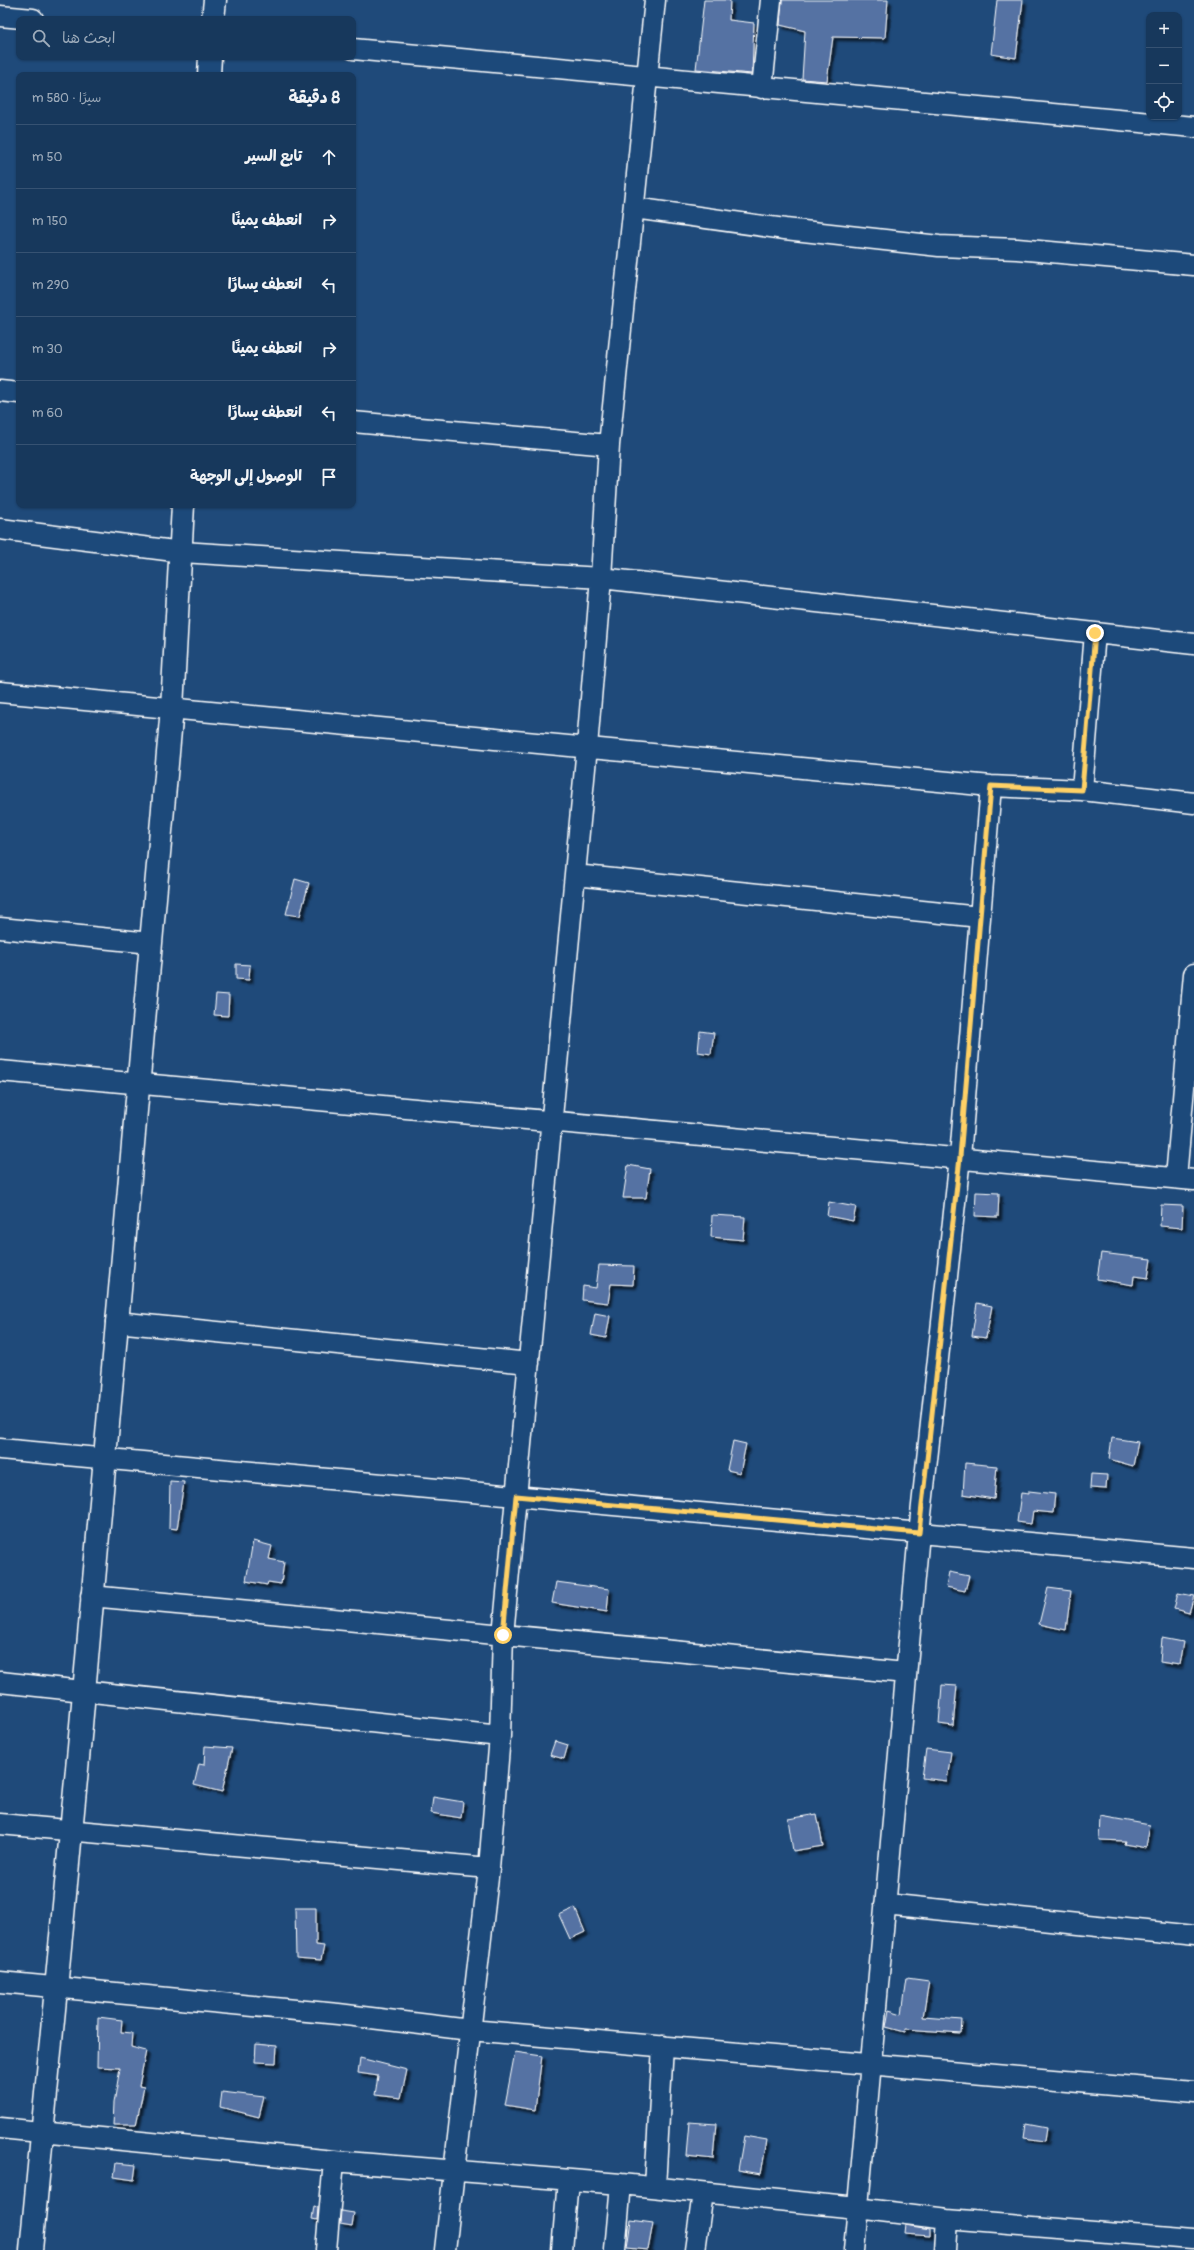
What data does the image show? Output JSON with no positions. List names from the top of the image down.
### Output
{
  "page": {
    "map_buttons": ["+", "−"],
    "search": "ابحث هنا",
    "heading": ["8 دقيقة", "سيرًا · 580 m"],
    "list": [
      ["تابع السير", "50 m"],
      ["انعطف يمينًا", "150 m"],
      ["انعطف يسارًا", "290 m"],
      ["انعطف يمينًا", "30 m"],
      ["انعطف يسارًا", "60 m"],
      "الوصول إلى الوجهة"
    ]
  }
}
